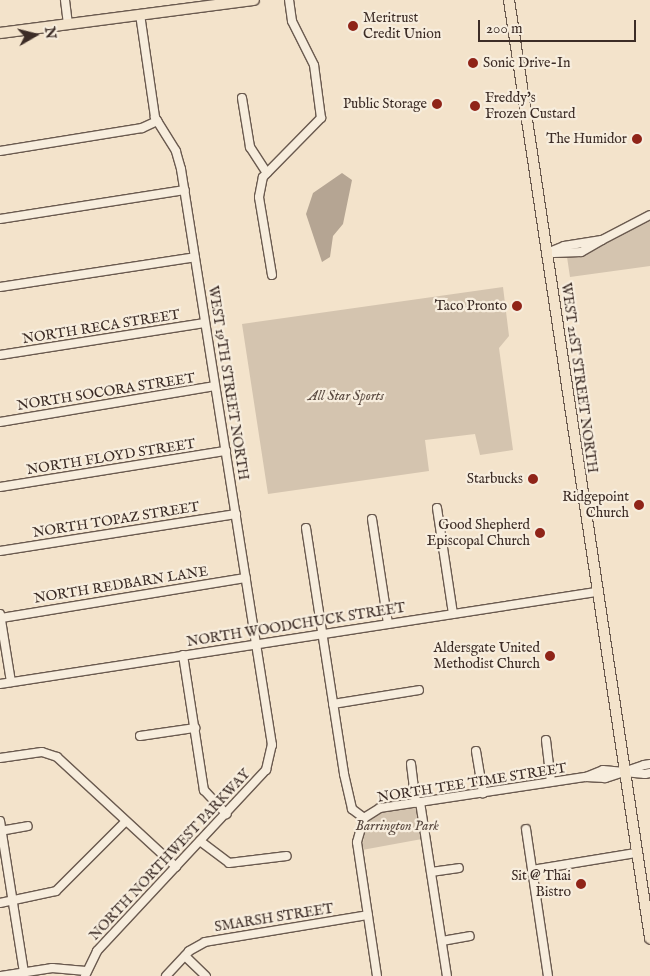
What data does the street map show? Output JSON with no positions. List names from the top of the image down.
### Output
{
  "streets": {
    "main road": ["WEST 21ST STREET NORTH"],
    "street": [
      "NORTH RECA STREET",
      "WEST 19TH STREET NORTH",
      "NORTH SOCORA STREET",
      "NORTH FLOYD STREET",
      "NORTH TOPAZ STREET",
      "NORTH REDBARN LANE",
      "NORTH WOODCHUCK STREET",
      "NORTH TEE TIME STREET",
      "NORTH NORTHWEST PARKWAY",
      "SMARSH STREET"
    ]
  },
  "crossings": [
    ["NORTH RECA STREET", "WEST 19TH STREET NORTH"],
    ["WEST 21ST STREET NORTH", "NORTH WOODCHUCK STREET"],
    ["WEST 21ST STREET NORTH", "NORTH TEE TIME STREET"],
    ["WEST 19TH STREET NORTH", "NORTH SOCORA STREET"],
    ["WEST 19TH STREET NORTH", "NORTH FLOYD STREET"],
    ["WEST 19TH STREET NORTH", "NORTH TOPAZ STREET"],
    ["WEST 19TH STREET NORTH", "NORTH REDBARN LANE"],
    ["WEST 19TH STREET NORTH", "NORTH WOODCHUCK STREET"],
    ["WEST 19TH STREET NORTH", "NORTH NORTHWEST PARKWAY"]
  ],
  "parks": ["All Star Sports", "Barrington Park"],
  "places": [
    "Meritrust Credit Union",
    "Sonic Drive-In",
    "Public Storage",
    "Freddy's Frozen Custard",
    "The Humidor",
    "Taco Pronto",
    "Starbucks",
    "Ridgepoint Church",
    "Good Shepherd Episcopal Church",
    "Aldersgate United Methodist Church",
    "Sit @ Thai Bistro"
  ],
  "scale_bar": "200 m",
  "north": "right"
}
